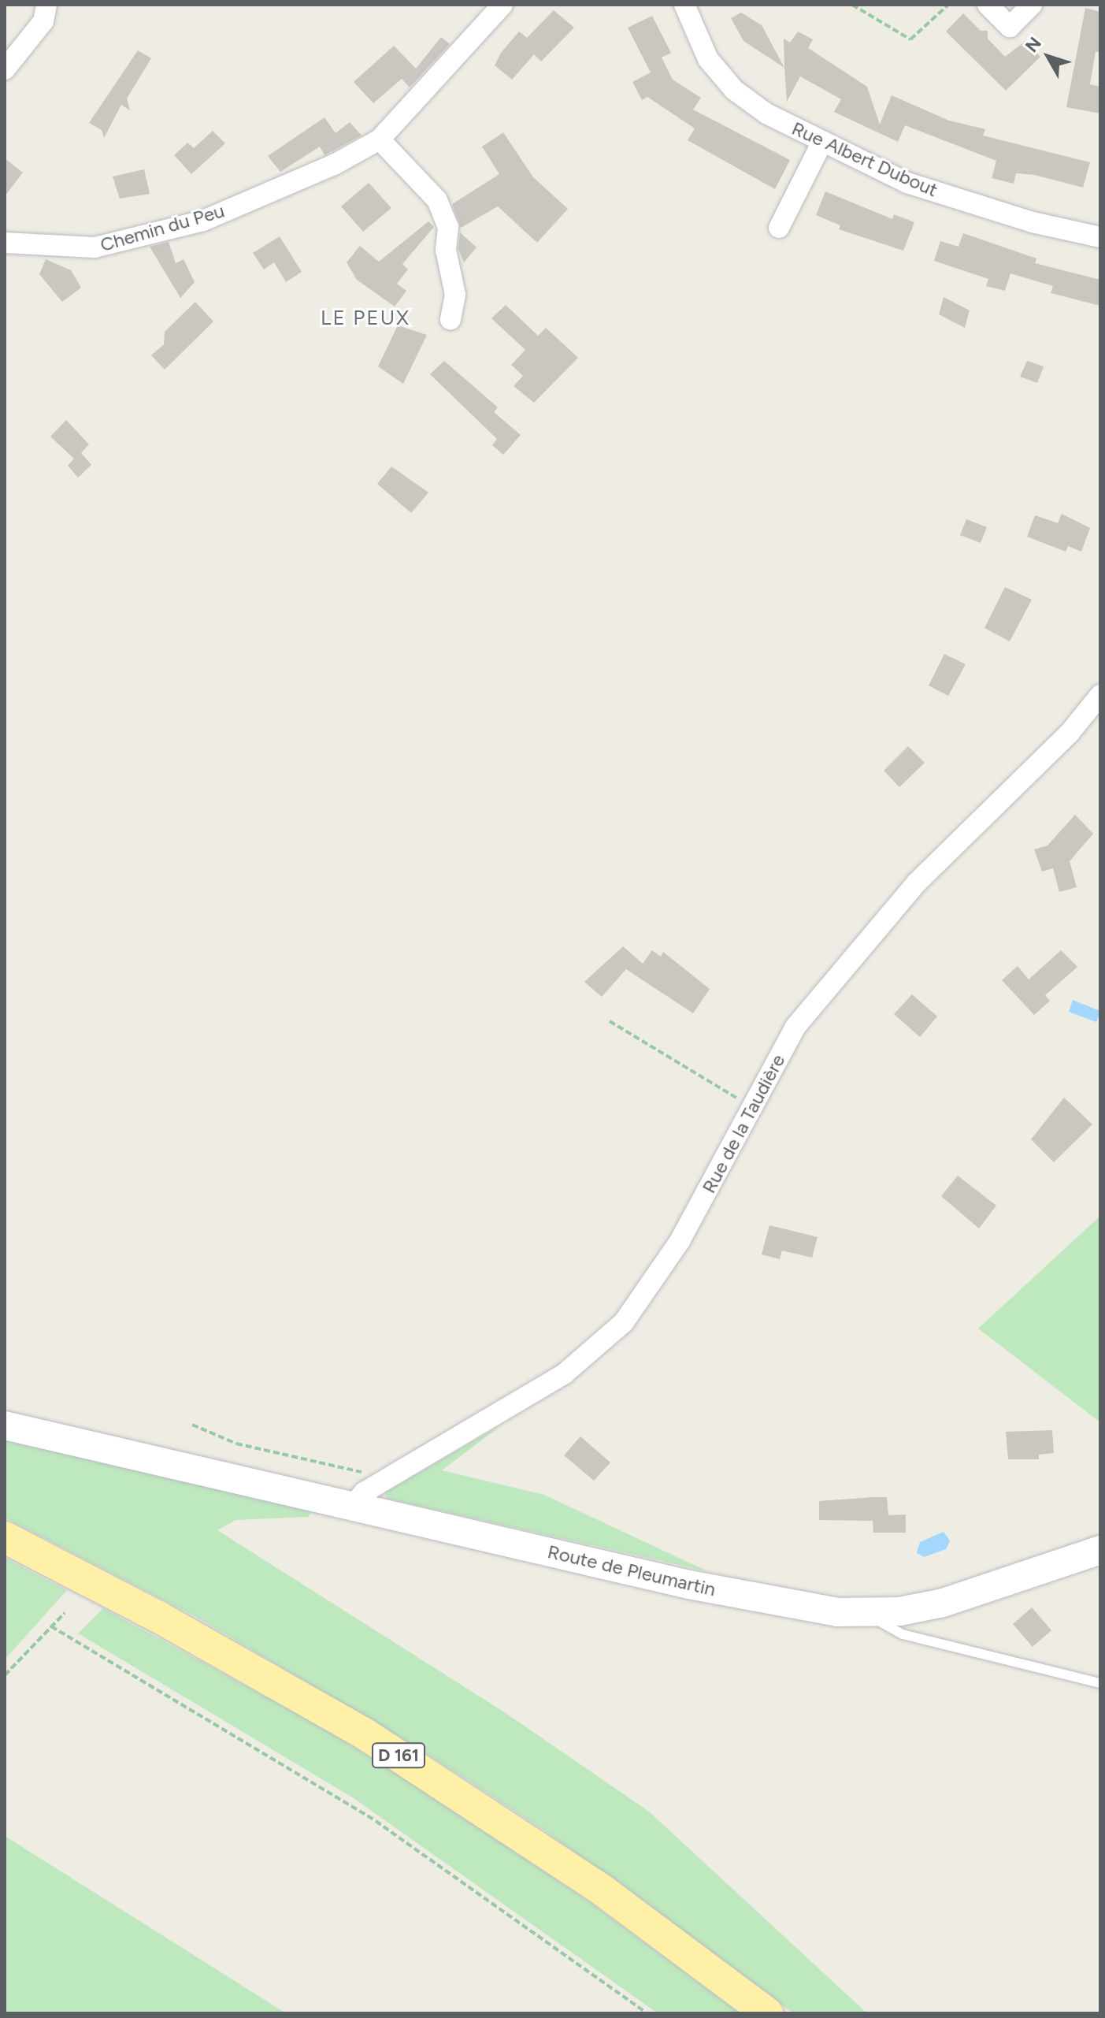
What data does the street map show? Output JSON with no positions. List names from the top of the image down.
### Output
{
  "streets": {
    "main road": ["Route de Pleumartin", "D 161"],
    "street": ["Rue Albert Dubout", "Chemin du Peu", "Rue de la Taudière"]
  },
  "crossings": [
    ["Rue de la Taudière", "Route de Pleumartin"]
  ],
  "districts": ["LE PEUX"],
  "north": "top left"
}
